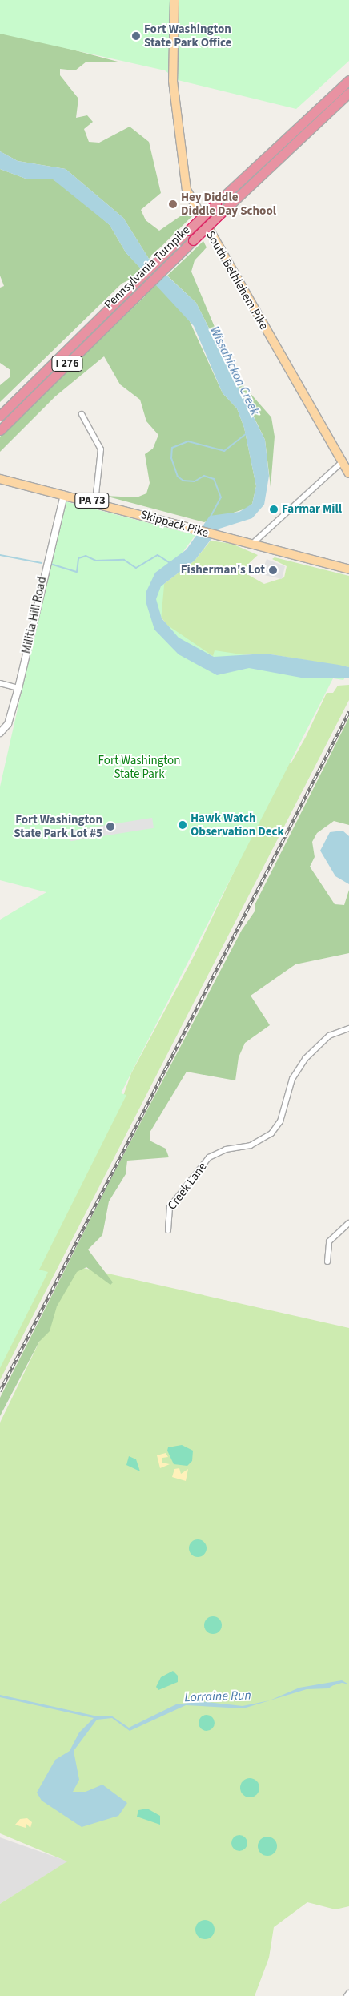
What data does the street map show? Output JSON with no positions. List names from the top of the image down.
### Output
{
  "streets": {
    "highway": ["Pennsylvania Turnpike", "I 276"],
    "main road": ["South Bethlehem Pike", "PA 73", "Skippack Pike"],
    "street": ["Militia Hill Road", "Creek Lane"]
  },
  "crossings": [
    ["Skippack Pike", "Militia Hill Road"]
  ],
  "water": ["Wissahickon Creek", "Lorraine Run"],
  "parks": ["Fort Washington State Park"],
  "places": [
    "Fort Washington State Park Office",
    "Hey Diddle Diddle Day School",
    "Farmar Mill",
    "Fisherman's Lot",
    "Hawk Watch Observation Deck",
    "Fort Washington State Park Lot #5"
  ]
}
